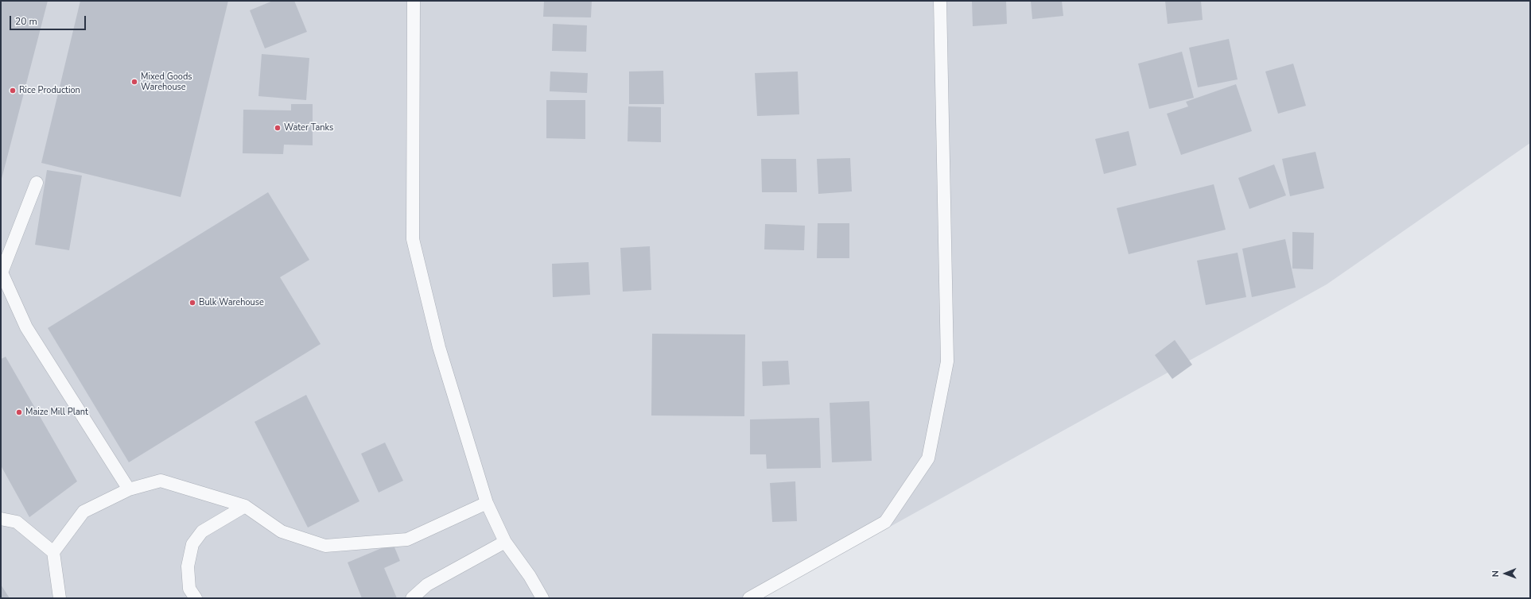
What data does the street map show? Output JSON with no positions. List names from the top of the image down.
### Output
{
  "places": [
    "Mixed Goods Warehouse",
    "Rice Production",
    "Water Tanks",
    "Bulk Warehouse",
    "Maize Mill Plant"
  ],
  "scale_bar": "20 m",
  "north": "left"
}
